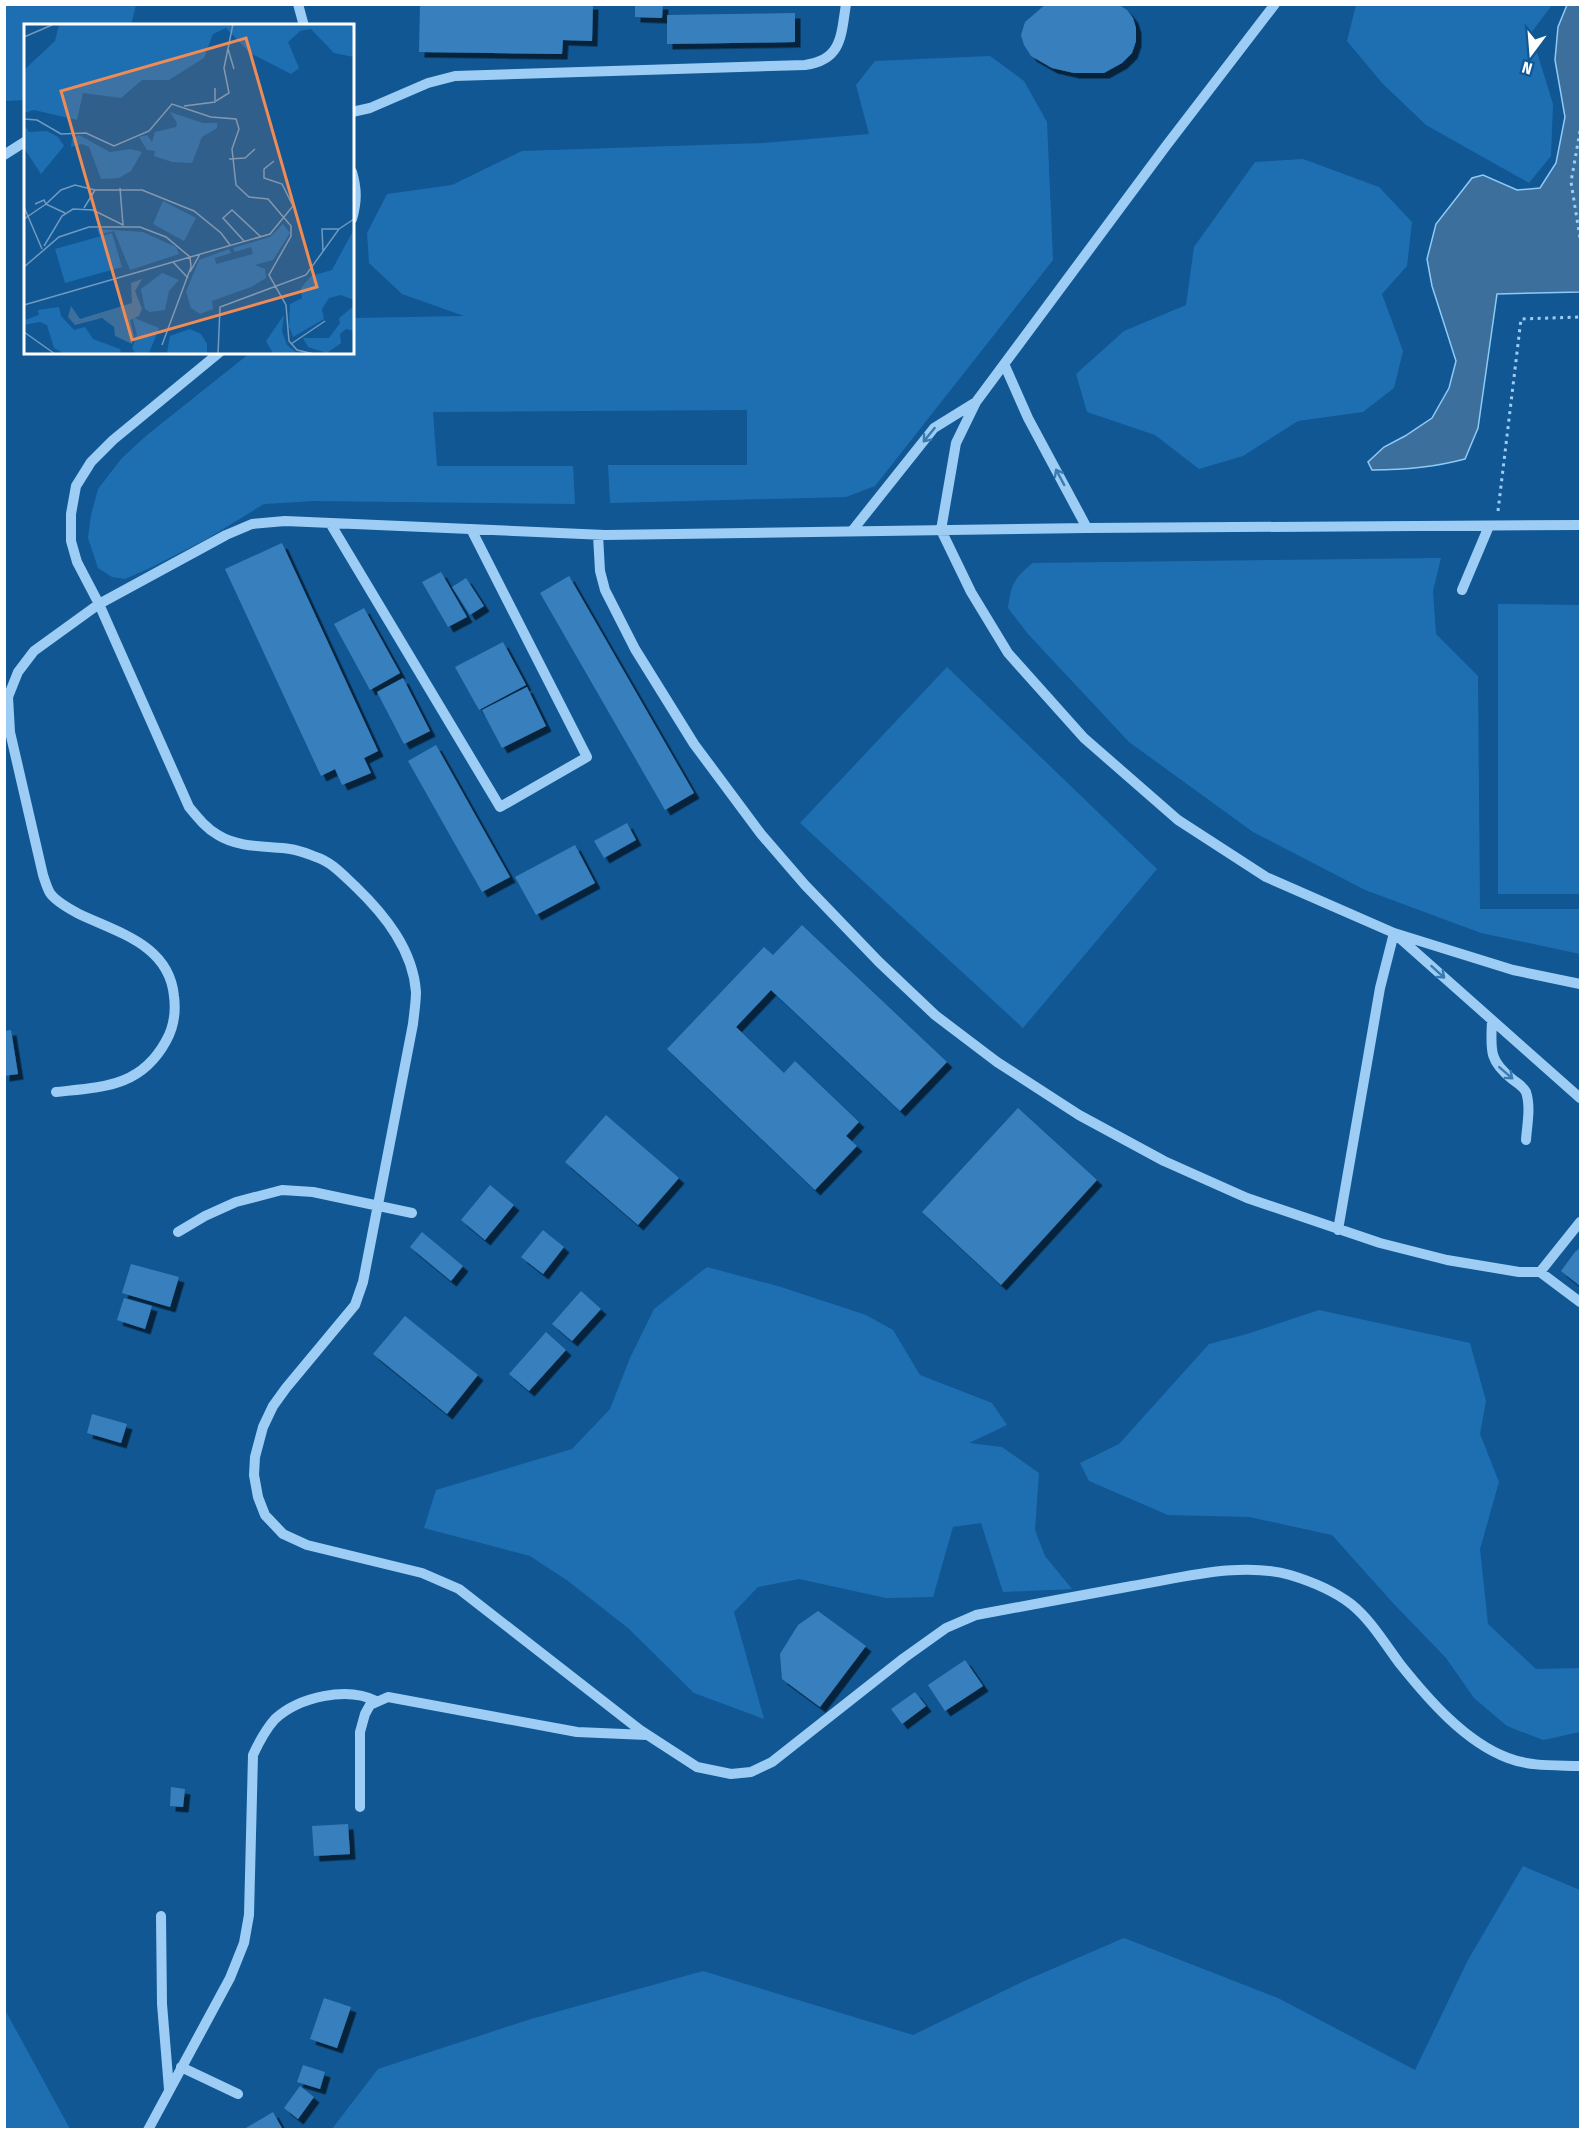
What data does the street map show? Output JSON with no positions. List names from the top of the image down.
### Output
{
  "north": "bottom"
}
